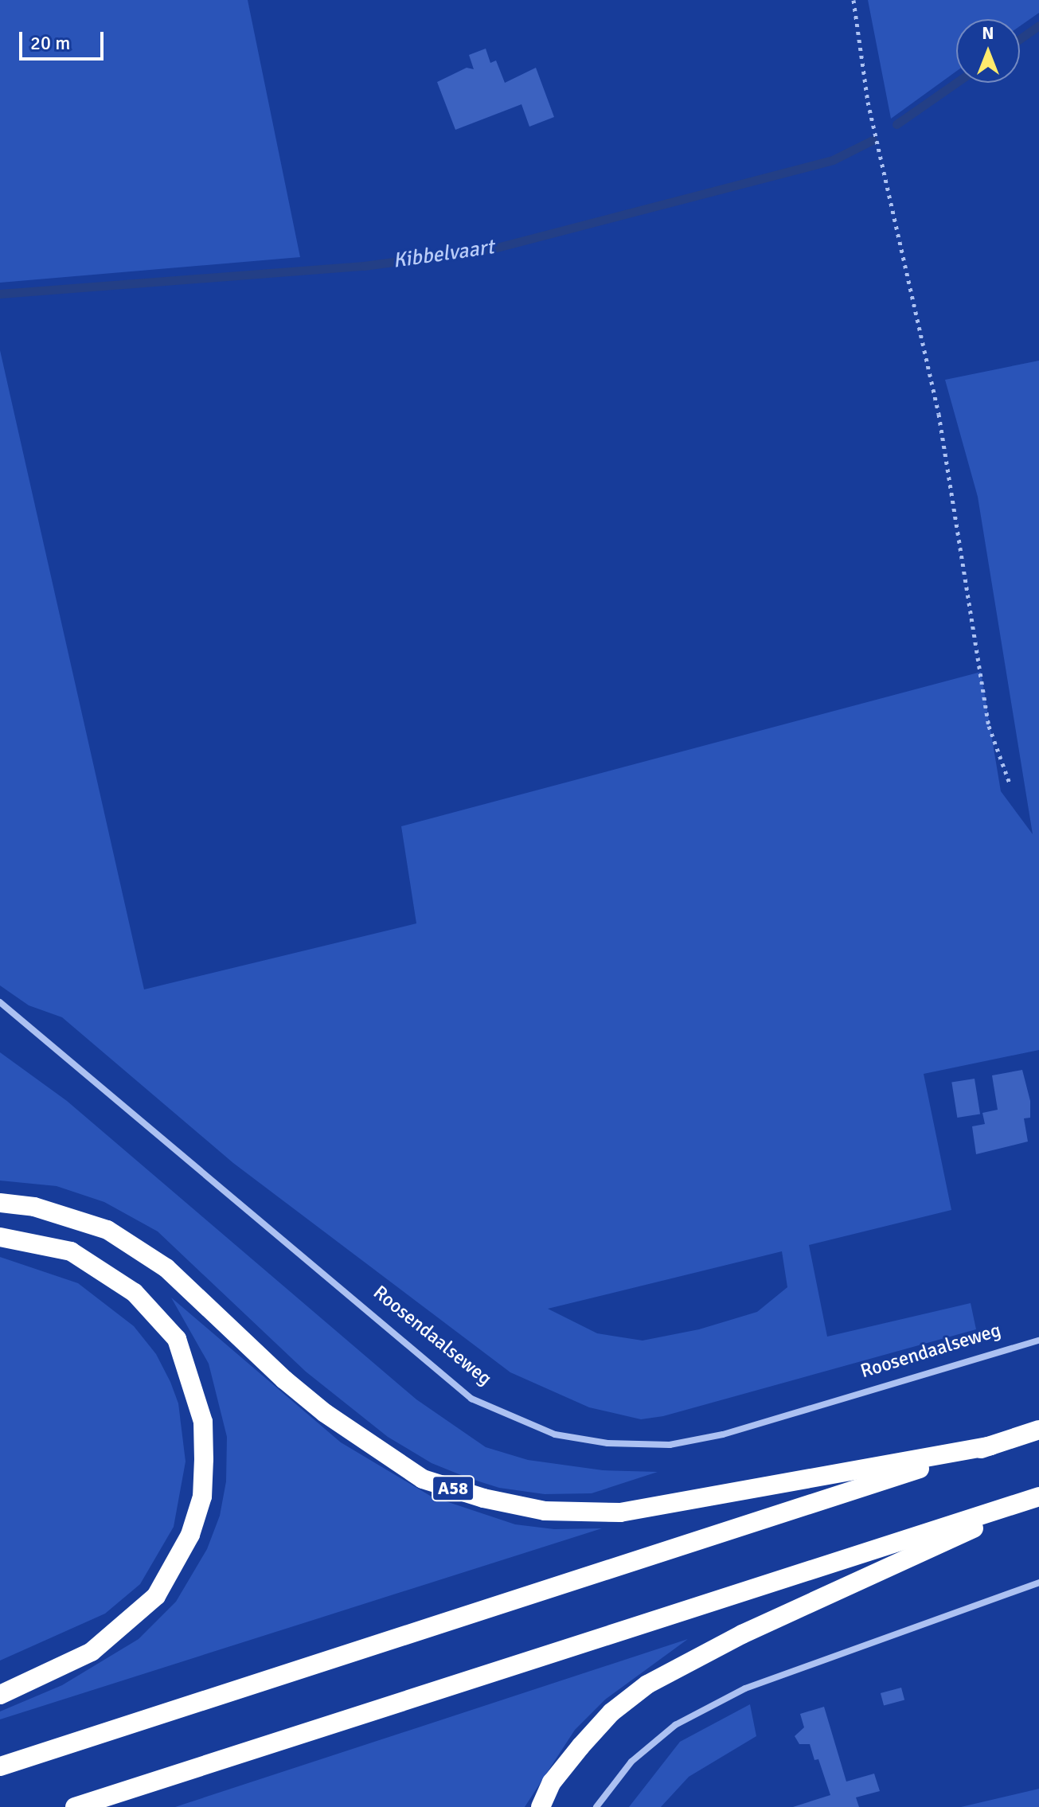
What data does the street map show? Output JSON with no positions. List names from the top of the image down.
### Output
{
  "streets": {
    "highway": ["A58"],
    "street": ["Roosendaalseweg"]
  },
  "water": ["Kibbelvaart"],
  "scale_bar": "20 m",
  "north": "top"
}
